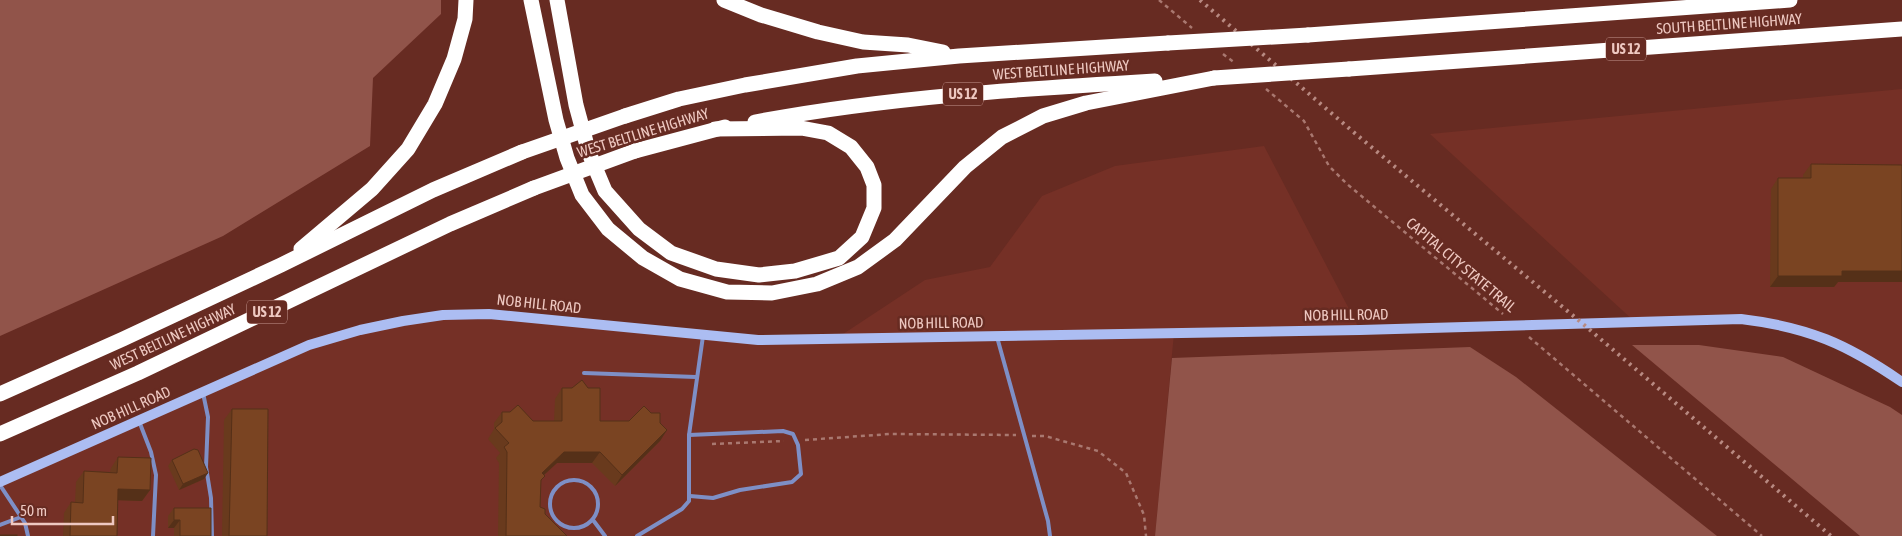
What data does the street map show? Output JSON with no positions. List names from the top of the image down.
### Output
{
  "streets": {
    "highway": ["SOUTH BELTLINE HIGHWAY", "US 12", "WEST BELTLINE HIGHWAY"],
    "street": ["NOB HILL ROAD"],
    "path": ["CAPITAL CITY STATE TRAIL"]
  },
  "crossings": [
    ["SOUTH BELTLINE HIGHWAY", "WEST BELTLINE HIGHWAY"],
    ["CAPITAL CITY STATE TRAIL", "NOB HILL ROAD"]
  ],
  "scale_bar": "50 m"
}
